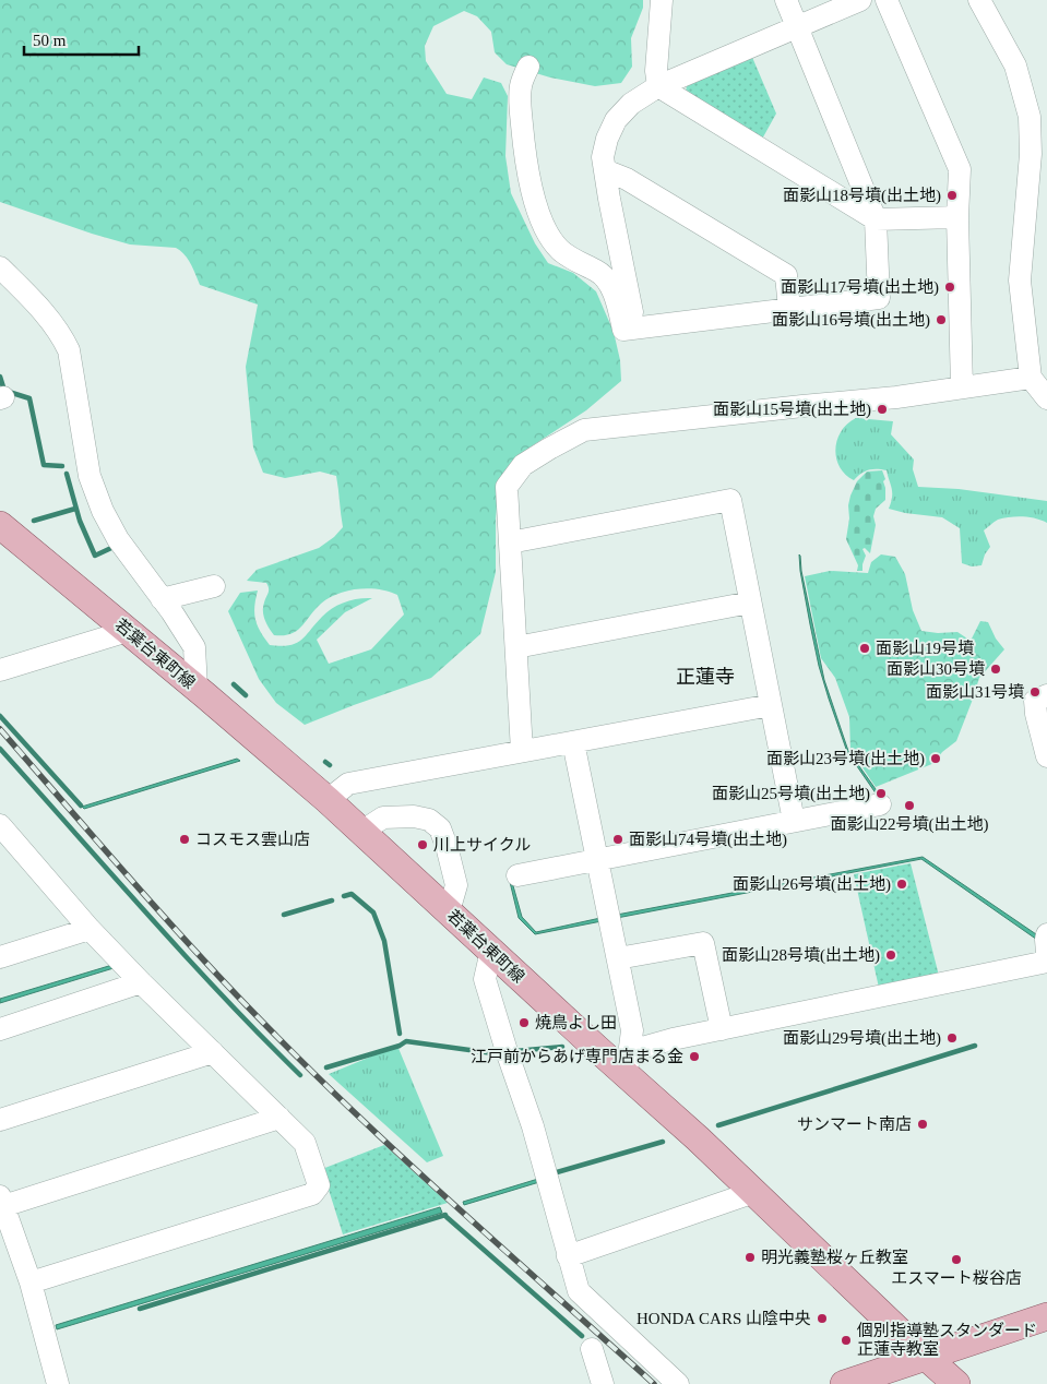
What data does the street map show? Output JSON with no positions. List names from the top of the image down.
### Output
{
  "streets": {
    "main road": ["若葉台東町線"]
  },
  "districts": ["正蓮寺"],
  "places": [
    "面影山18号墳(出土地)",
    "面影山17号墳(出土地)",
    "面影山16号墳(出土地)",
    "面影山15号墳(出土地)",
    "面影山19号墳",
    "面影山30号墳",
    "面影山31号墳",
    "面影山23号墳(出土地)",
    "面影山25号墳(出土地)",
    "面影山22号墳(出土地)",
    "コスモス雲山店",
    "面影山74号墳(出土地)",
    "川上サイクル",
    "面影山26号墳(出土地)",
    "面影山28号墳(出土地)",
    "焼鳥よし田",
    "面影山29号墳(出土地)",
    "江戸前からあげ専門店まる金",
    "サンマート南店",
    "明光義塾桜ヶ丘教室",
    "エスマート桜谷店",
    "HONDA CARS 山陰中央",
    "個別指導塾スタンダード 正蓮寺教室"
  ],
  "scale_bar": "50 m"
}
